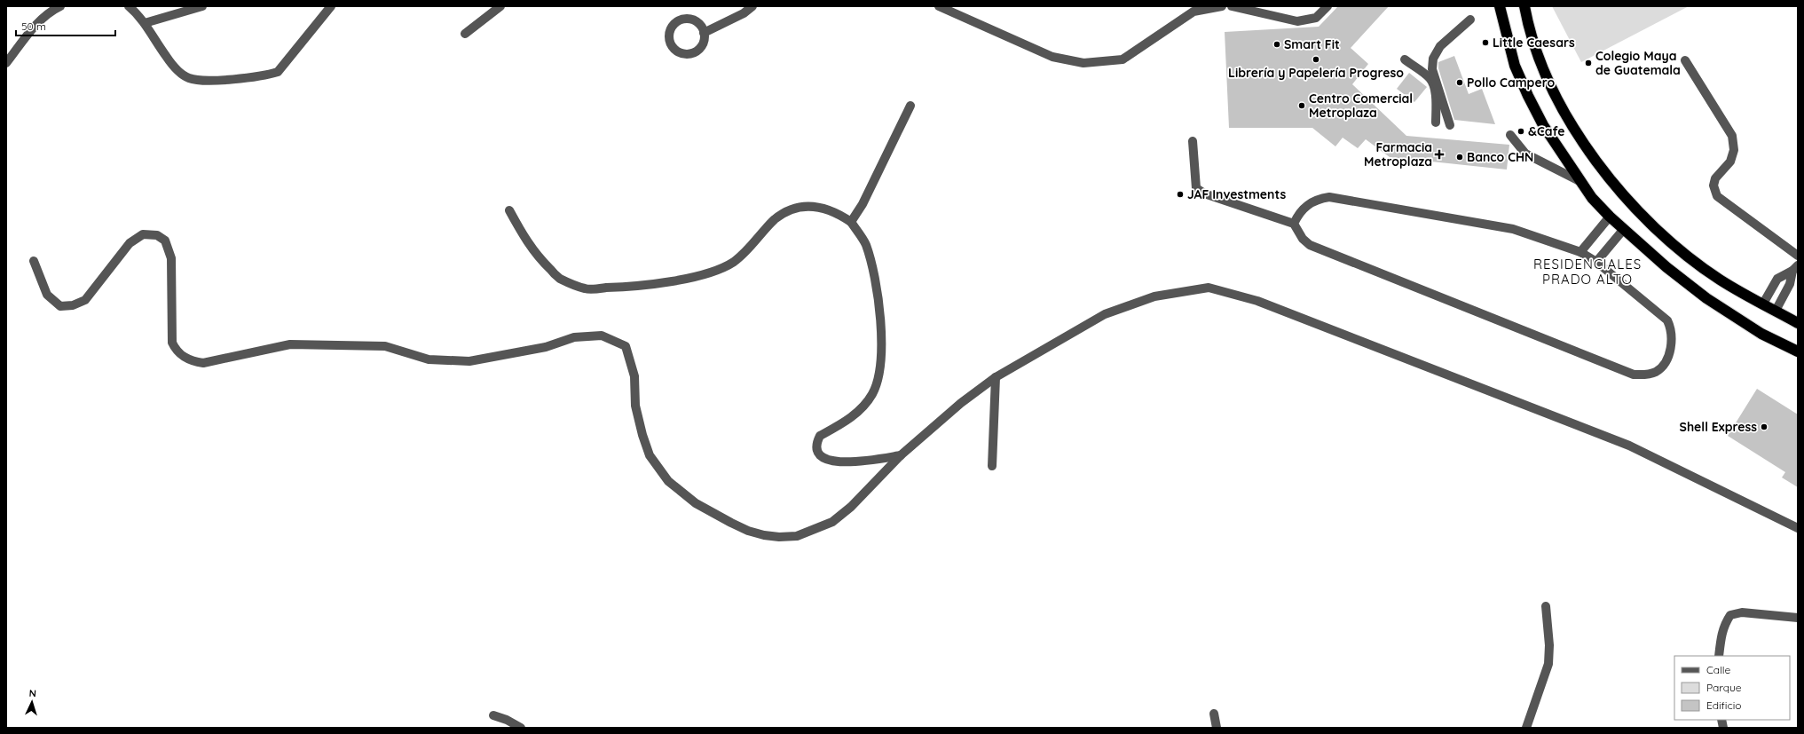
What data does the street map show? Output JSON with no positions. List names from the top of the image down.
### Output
{
  "districts": ["RESIDENCIALES PRADO ALTO"],
  "places": {
    "other": [
      "Little Caesars",
      "Smart Fit",
      "Librería y Papelería Progreso",
      "Colegio Maya de Guatemala",
      "Pollo Campero",
      "Centro Comercial Metroplaza",
      "&Cafe",
      "Banco CHN",
      "JAF Investments",
      "Shell Express"
    ],
    "health": ["Farmacia Metroplaza"]
  },
  "legend": ["Calle", "Parque", "Edificio"],
  "scale_bar": "50 m",
  "north": "top"
}
